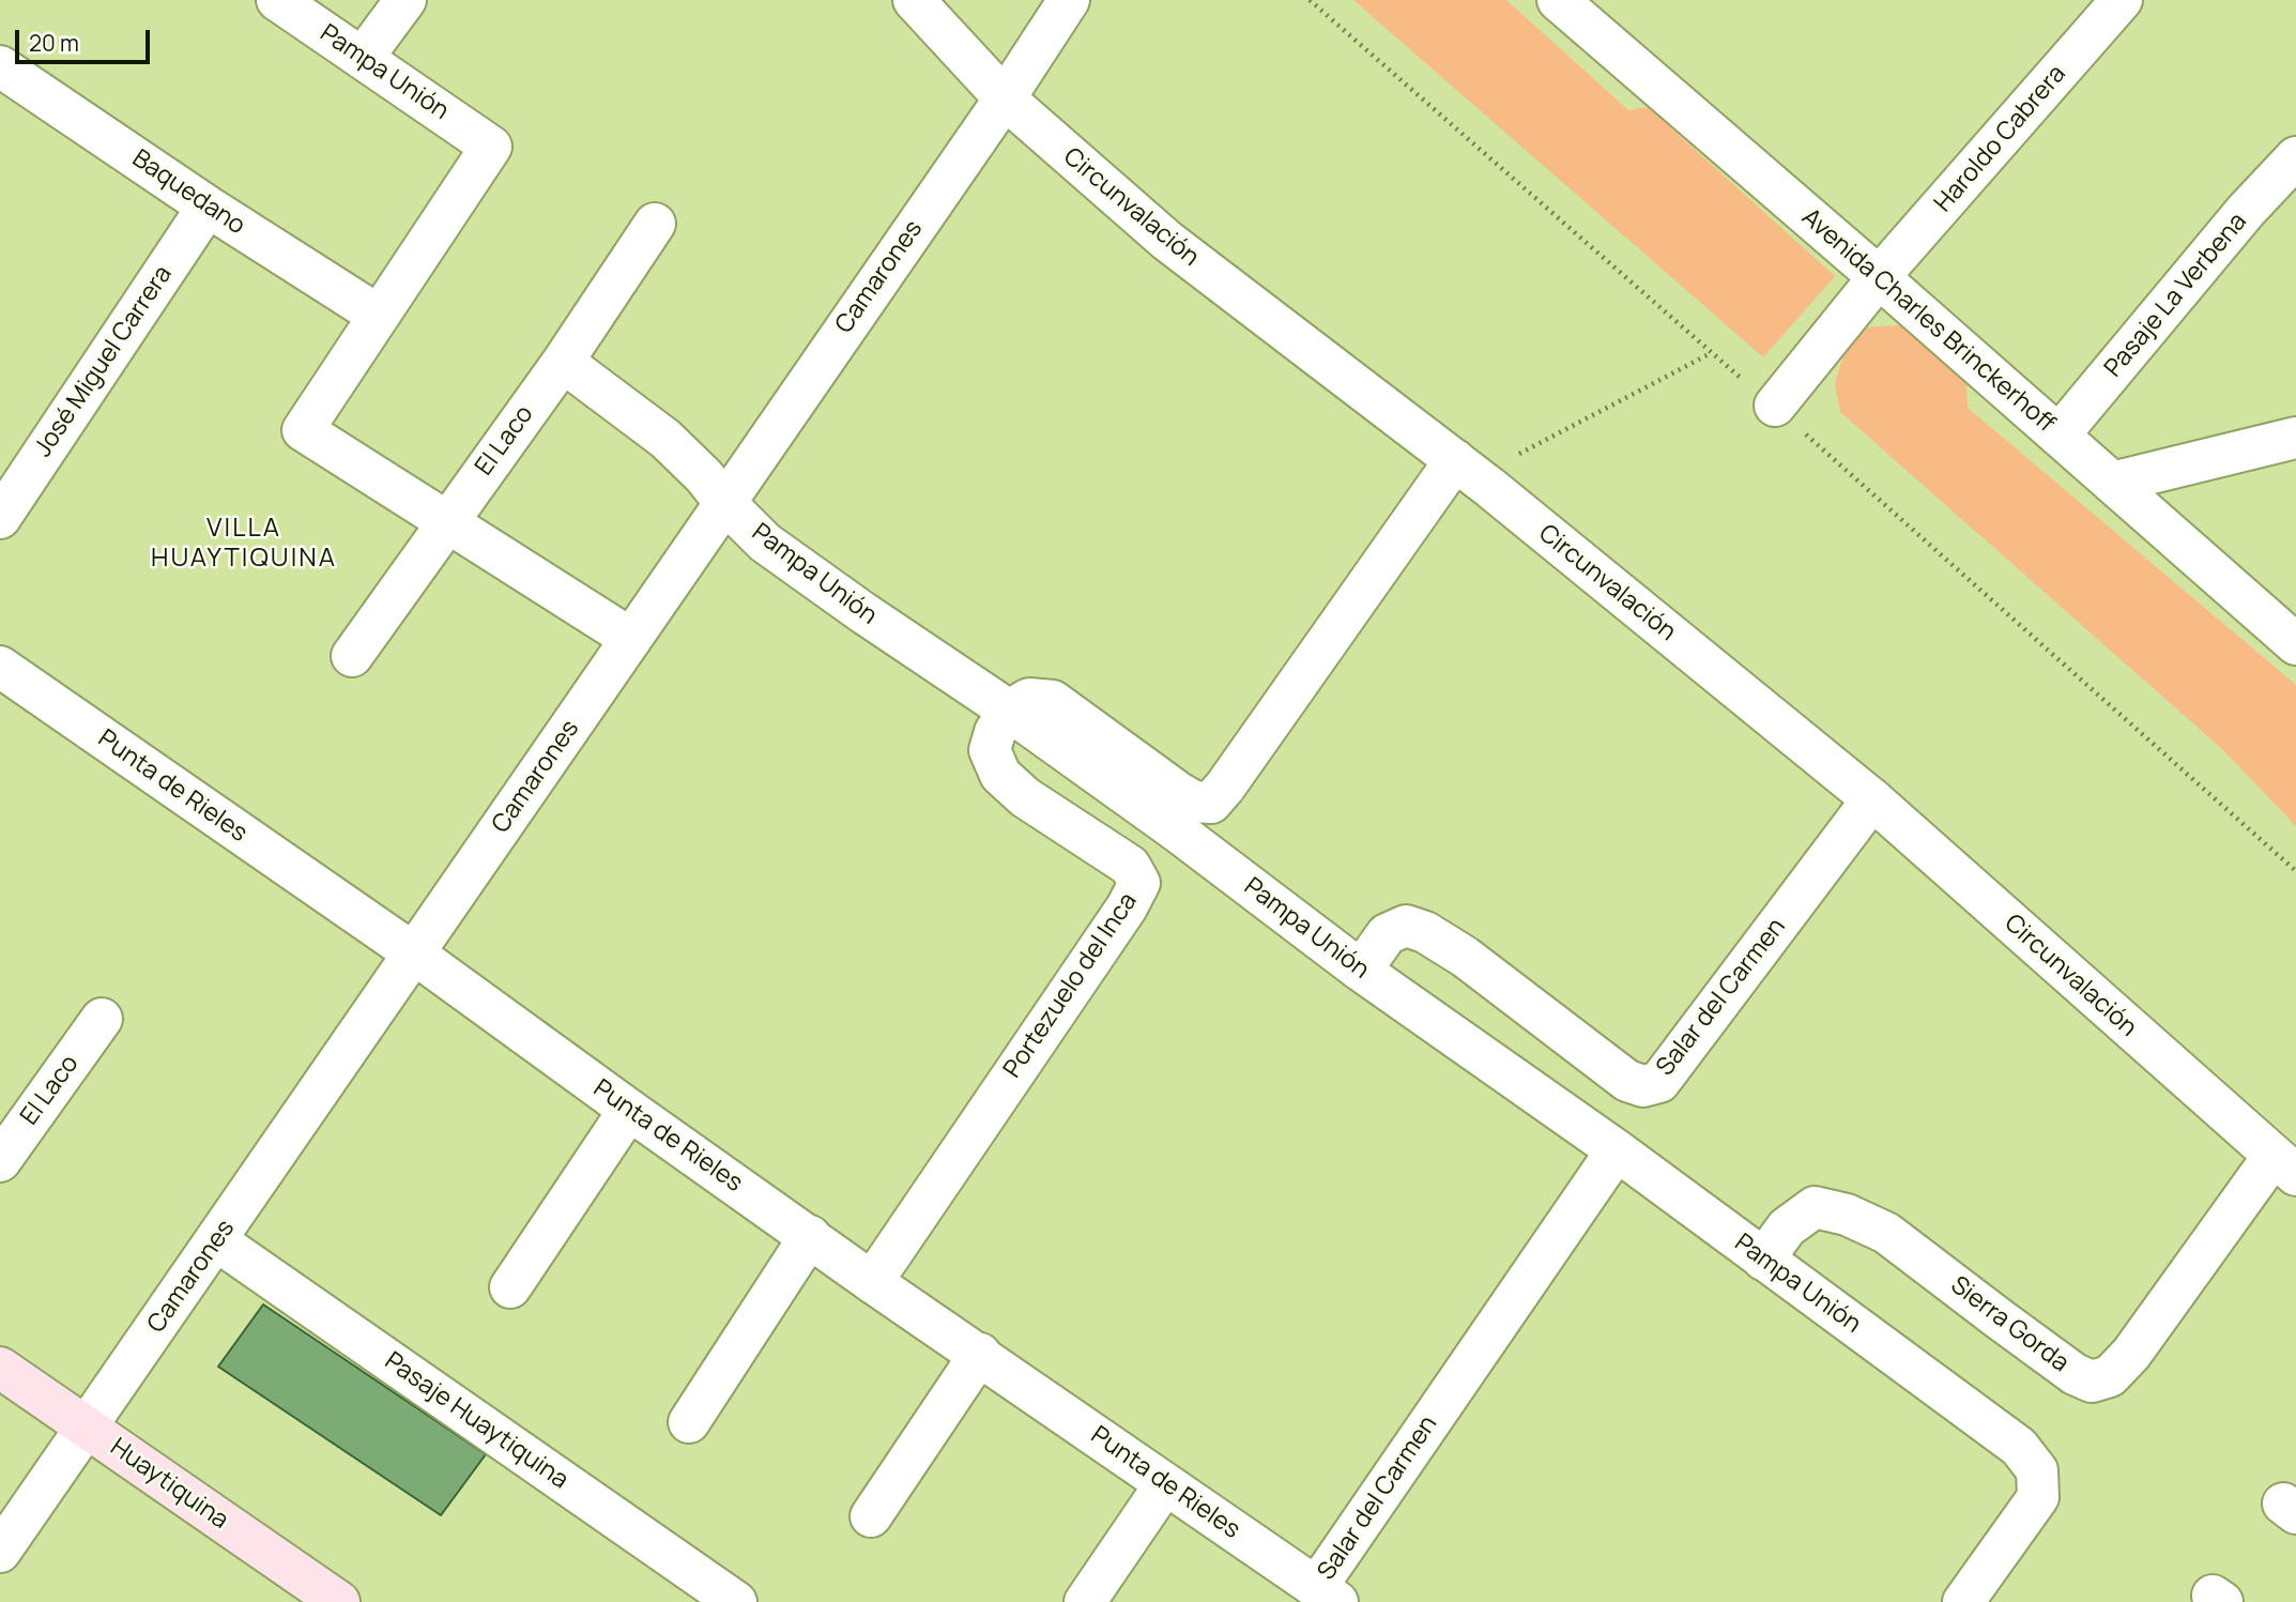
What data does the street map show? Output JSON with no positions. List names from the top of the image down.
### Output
{
  "streets": {
    "main road": ["Huaytiquina"],
    "street": [
      "Pampa Unión",
      "Haroldo Cabrera",
      "Baquedano",
      "Circunvalación",
      "Camarones",
      "Pasaje La Verbena",
      "Avenida Charles Brinckerhoff",
      "José Miguel Carrera",
      "El Laco",
      "Punta de Rieles",
      "Portezuelo del Inca",
      "Salar del Carmen",
      "Sierra Gorda",
      "Pasaje Huaytiquina"
    ]
  },
  "crossings": [
    ["Pampa Unión", "Baquedano"],
    ["Pampa Unión", "Camarones"],
    ["Pampa Unión", "El Laco"],
    ["Pampa Unión", "Portezuelo del Inca"],
    ["Pampa Unión", "Salar del Carmen"],
    ["Pampa Unión", "Sierra Gorda"],
    ["Haroldo Cabrera", "Avenida Charles Brinckerhoff"],
    ["Baquedano", "José Miguel Carrera"],
    ["Circunvalación", "Camarones"],
    ["Circunvalación", "Salar del Carmen"],
    ["Circunvalación", "Sierra Gorda"],
    ["Camarones", "Punta de Rieles"],
    ["Camarones", "Pasaje Huaytiquina"],
    ["Camarones", "Huaytiquina"],
    ["Pasaje La Verbena", "Avenida Charles Brinckerhoff"],
    ["Punta de Rieles", "Portezuelo del Inca"],
    ["Punta de Rieles", "Salar del Carmen"]
  ],
  "districts": ["VILLA HUAYTIQUINA"],
  "scale_bar": "20 m"
}
